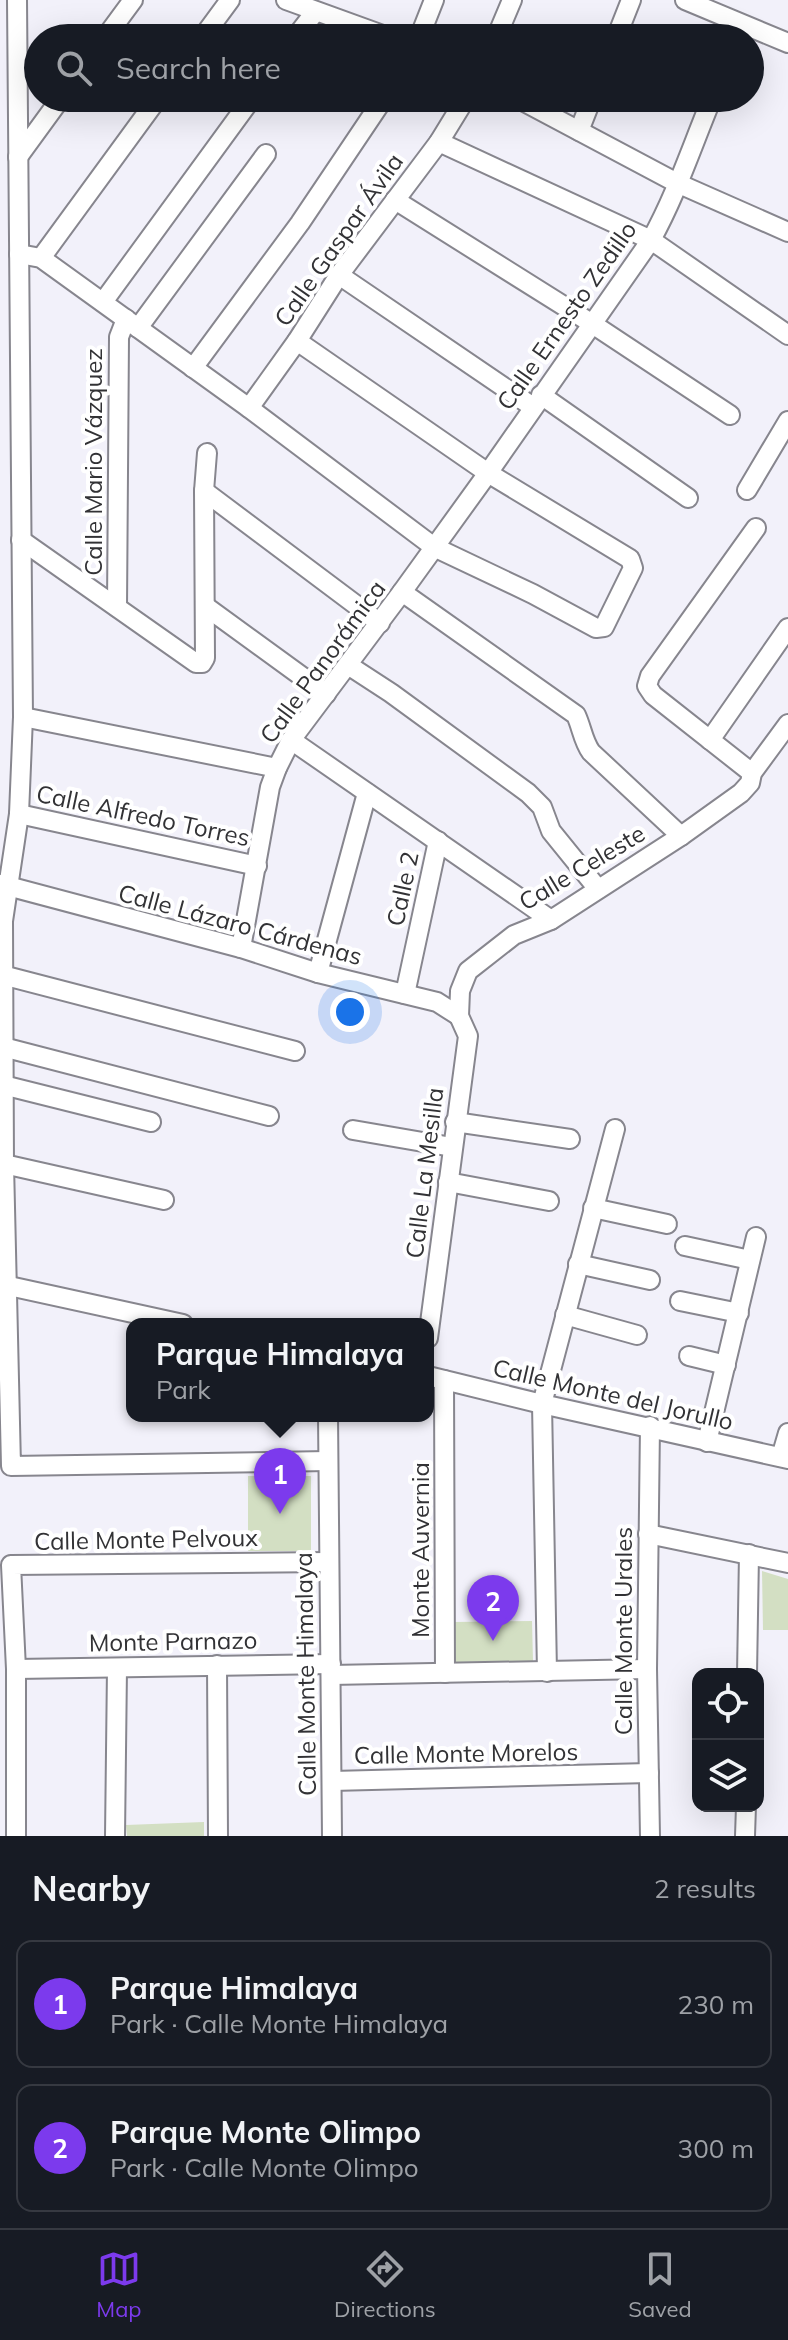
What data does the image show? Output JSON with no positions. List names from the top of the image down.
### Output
{
  "streets": {
    "street": [
      "Calle Gaspar Ávila",
      "Calle Ernesto Zedillo",
      "Calle Mario Vázquez",
      "Calle Panorámica",
      "Calle Alfredo Torres",
      "Calle Celeste",
      "Calle 2",
      "Calle Lázaro Cárdenas",
      "Calle La Mesilla",
      "Calle Monte del Jorullo",
      "Calle Monte Pelvoux",
      "Monte Auvernia",
      "Calle Monte Urales",
      "Monte Parnazo",
      "Calle Monte Himalaya",
      "Calle Monte Morelos"
    ]
  },
  "crossings": [
    ["Calle Ernesto Zedillo", "Calle Panorámica"],
    ["Calle Panorámica", "Calle Alfredo Torres"],
    ["Calle Panorámica", "Calle Lázaro Cárdenas"],
    ["Calle Celeste", "Calle Lázaro Cárdenas"],
    ["Calle Celeste", "Calle La Mesilla"],
    ["Calle 2", "Calle Lázaro Cárdenas"],
    ["Calle Lázaro Cárdenas", "Calle La Mesilla"],
    ["Calle Monte del Jorullo", "Monte Auvernia"],
    ["Calle Monte del Jorullo", "Calle Monte Urales"],
    ["Calle Monte Pelvoux", "Monte Parnazo"],
    ["Calle Monte Pelvoux", "Calle Monte Himalaya"],
    ["Monte Auvernia", "Monte Parnazo"],
    ["Calle Monte Urales", "Monte Parnazo"],
    ["Calle Monte Urales", "Calle Monte Morelos"],
    ["Monte Parnazo", "Calle Monte Himalaya"],
    ["Calle Monte Himalaya", "Calle Monte Morelos"]
  ],
  "page": {
    "search": "Search here",
    "popup": ["Parque Himalaya", "Park"],
    "pins": ["1", "2"],
    "heading": ["Nearby", "2 results"],
    "list": [
      {
        "mark": "1",
        "name": "Parque Himalaya",
        "note": "Park · Calle Monte Himalaya",
        "value": "230 m"
      },
      {
        "mark": "2",
        "name": "Parque Monte Olimpo",
        "note": "Park · Calle Monte Olimpo",
        "value": "300 m"
      }
    ],
    "nav": ["Map", "Directions", "Saved"]
  }
}
